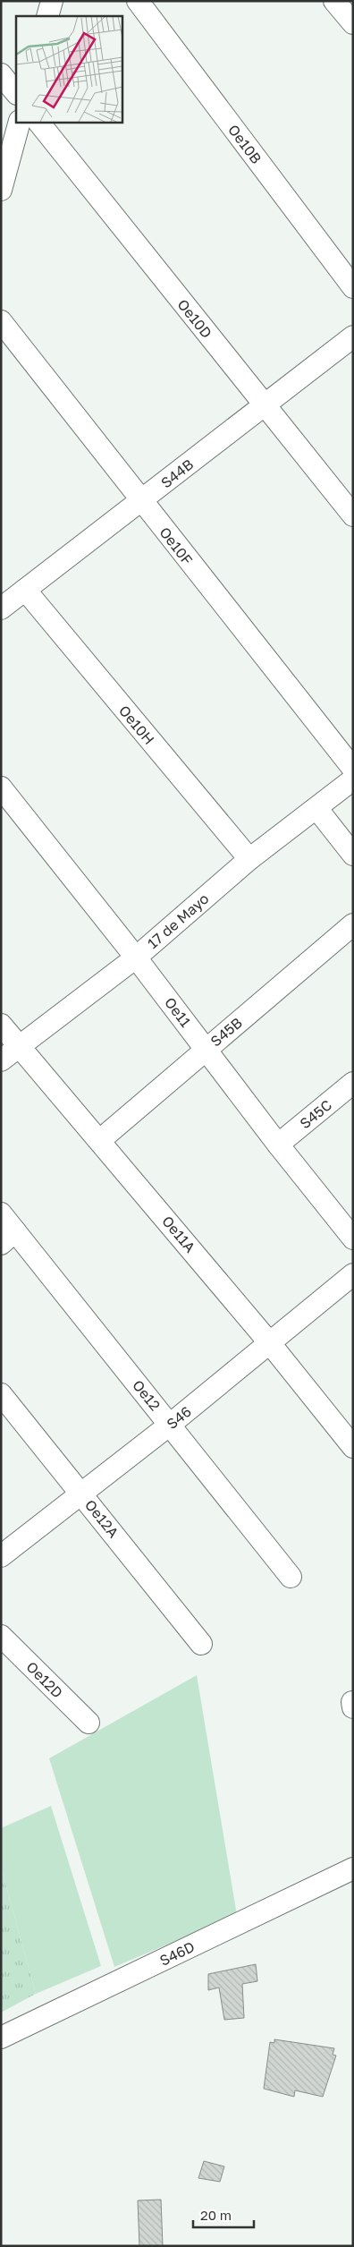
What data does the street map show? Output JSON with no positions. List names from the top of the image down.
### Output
{
  "streets": {
    "street": [
      "Oe10B",
      "Oe10D",
      "S44B",
      "Oe10F",
      "Oe10H",
      "17 de Mayo",
      "Oe11",
      "S45B",
      "S45C",
      "Oe11A",
      "Oe12",
      "S46",
      "Oe12A",
      "Oe12D",
      "S46D"
    ]
  },
  "crossings": [
    ["Oe10D", "S44B"],
    ["S44B", "Oe10F"],
    ["S44B", "Oe10H"],
    ["Oe10H", "17 de Mayo"],
    ["17 de Mayo", "Oe11"],
    ["17 de Mayo", "Oe11A"],
    ["Oe11", "S45B"],
    ["Oe11", "S45C"],
    ["S45B", "Oe11A"],
    ["Oe11A", "S46"],
    ["Oe12", "S46"],
    ["S46", "Oe12A"]
  ],
  "scale_bar": "20 m"
}
